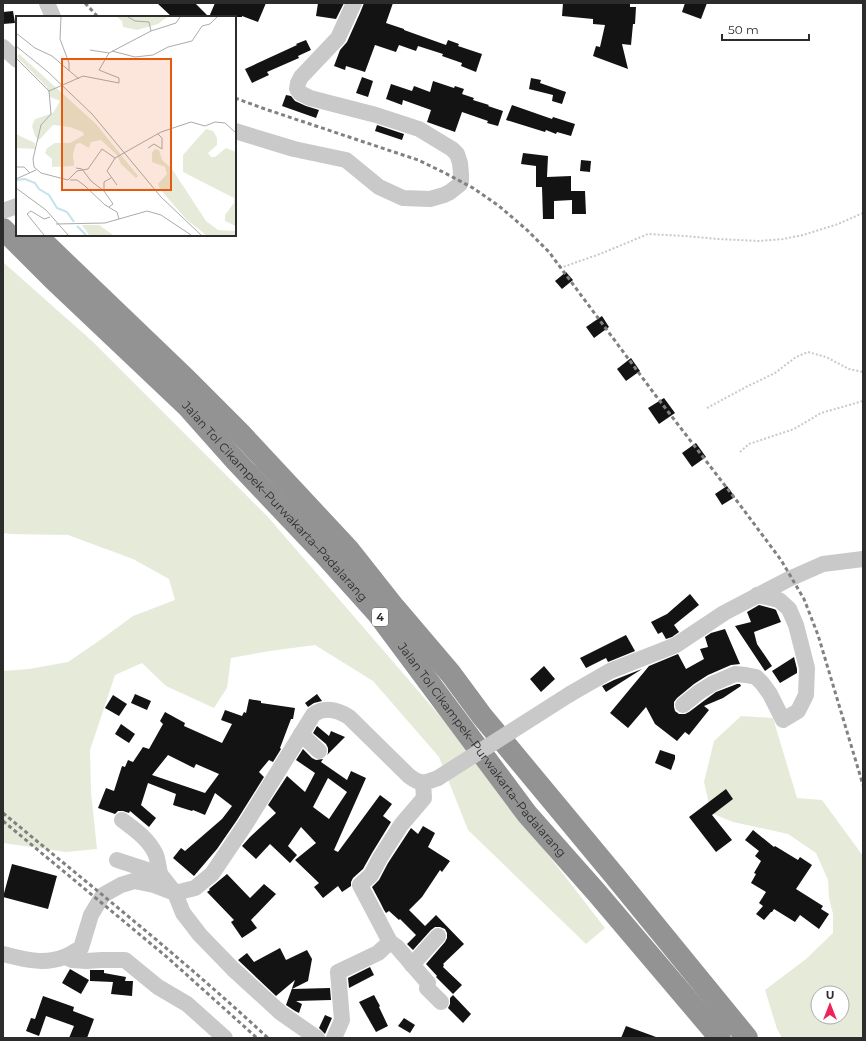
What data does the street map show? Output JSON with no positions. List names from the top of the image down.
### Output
{
  "streets": {
    "highway": ["Jalan Tol Cikampek–Purwakarta–Padalarang", "4"]
  },
  "scale_bar": "50 m",
  "north": "top"
}
